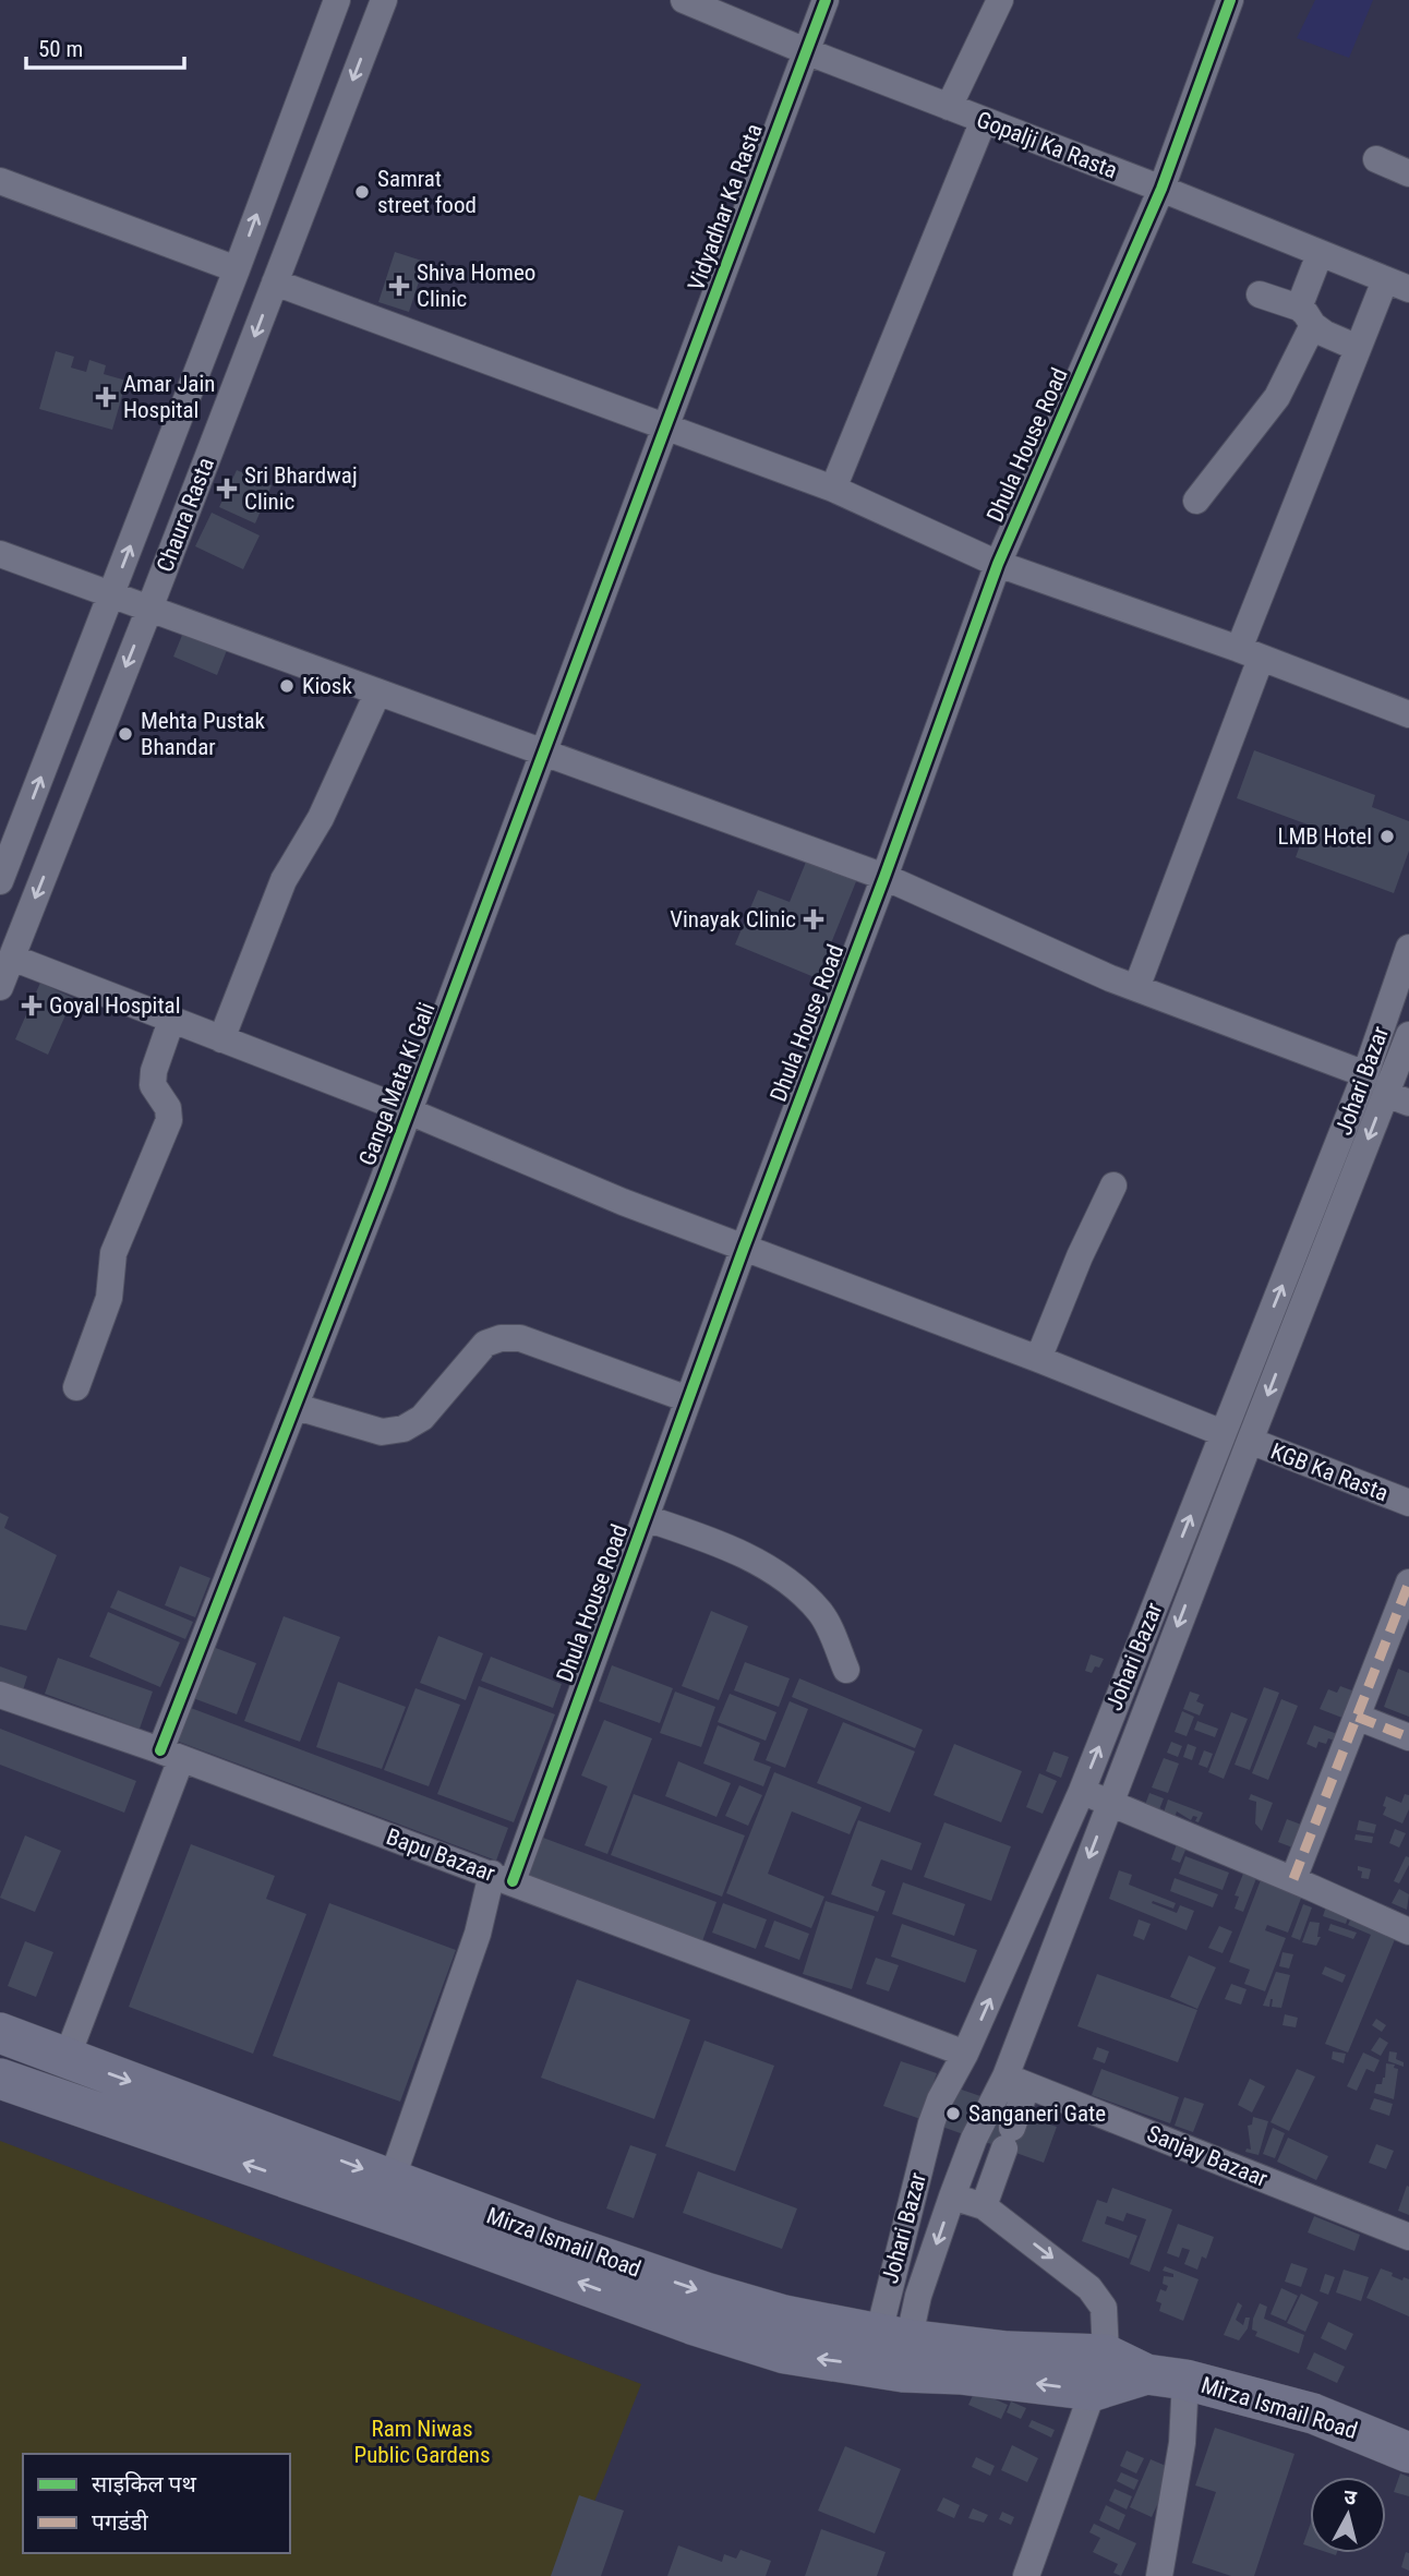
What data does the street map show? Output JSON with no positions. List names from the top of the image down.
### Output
{
  "streets": {
    "highway": ["Mirza Ismail Road"],
    "street": [
      "Gopalji Ka Rasta",
      "Vidyadhar Ka Rasta",
      "Dhula House Road",
      "Chaura Rasta",
      "Johari Bazar",
      "Ganga Mata Ki Gali",
      "KGB Ka Rasta",
      "Bapu Bazaar",
      "Sanjay Bazaar"
    ]
  },
  "crossings": [
    ["Gopalji Ka Rasta", "Vidyadhar Ka Rasta"],
    ["Gopalji Ka Rasta", "Dhula House Road"],
    ["Vidyadhar Ka Rasta", "Ganga Mata Ki Gali"],
    ["Dhula House Road", "Bapu Bazaar"],
    ["Dhula House Road", "Mirza Ismail Road"],
    ["Johari Bazar", "KGB Ka Rasta"],
    ["Johari Bazar", "Bapu Bazaar"],
    ["Johari Bazar", "Sanjay Bazaar"],
    ["Johari Bazar", "Mirza Ismail Road"],
    ["Ganga Mata Ki Gali", "Bapu Bazaar"],
    ["Ganga Mata Ki Gali", "Mirza Ismail Road"]
  ],
  "parks": ["Ram Niwas Public Gardens"],
  "places": {
    "other": [
      "Samrat street food",
      "Kiosk",
      "Mehta Pustak Bhandar",
      "LMB Hotel",
      "Sanganeri Gate"
    ],
    "health": [
      "Shiva Homeo Clinic",
      "Amar Jain Hospital",
      "Sri Bhardwaj Clinic",
      "Vinayak Clinic",
      "Goyal Hospital"
    ]
  },
  "legend": ["साइकिल पथ", "पगडंडी"],
  "scale_bar": "50 m",
  "north": "top"
}
